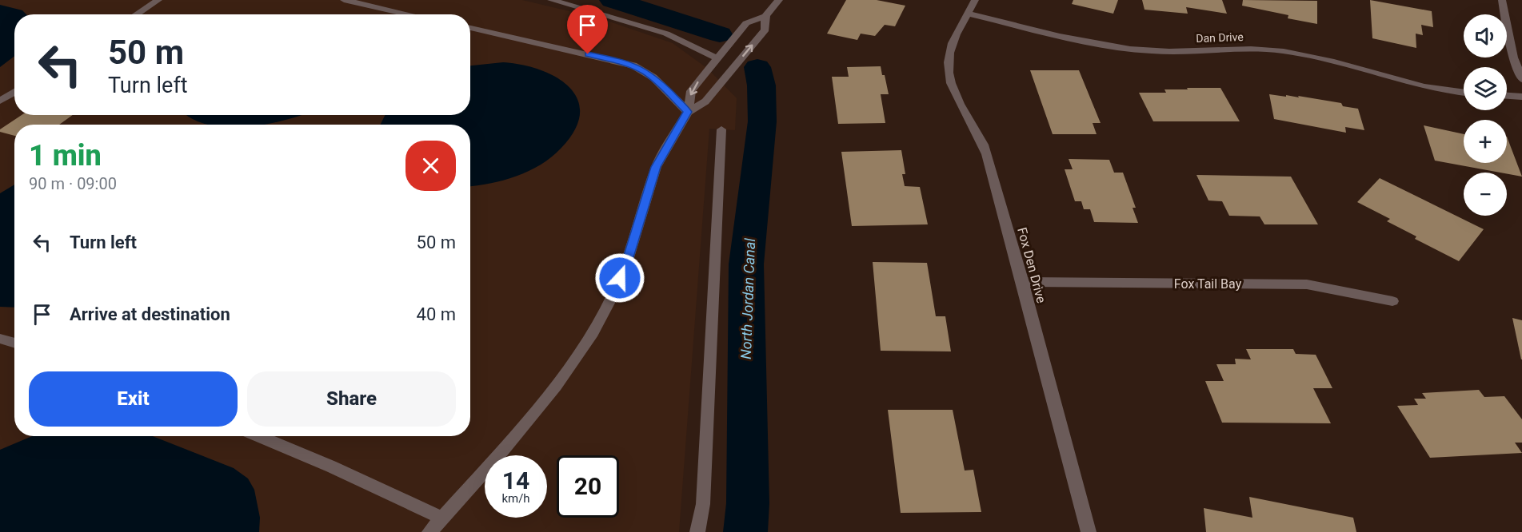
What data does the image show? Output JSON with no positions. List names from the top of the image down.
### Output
{
  "streets": {
    "street": ["Dan Drive", "Fox Den Drive", "Fox Tail Bay"]
  },
  "crossings": [
    ["Dan Drive", "Fox Den Drive"],
    ["Fox Den Drive", "Fox Tail Bay"]
  ],
  "water": ["North Jordan Canal"],
  "page": {
    "map_buttons": ["+", "−"],
    "turn": ["50 m", "Turn left"],
    "heading": ["1 min", "90 m · 09:00"],
    "list": [
      {
        "name": "Turn left",
        "value": "50 m"
      },
      {
        "name": "Arrive at destination",
        "value": "40 m"
      }
    ],
    "buttons": ["Exit", "Share"],
    "speed": "14 km/h",
    "limit": "20"
  }
}
